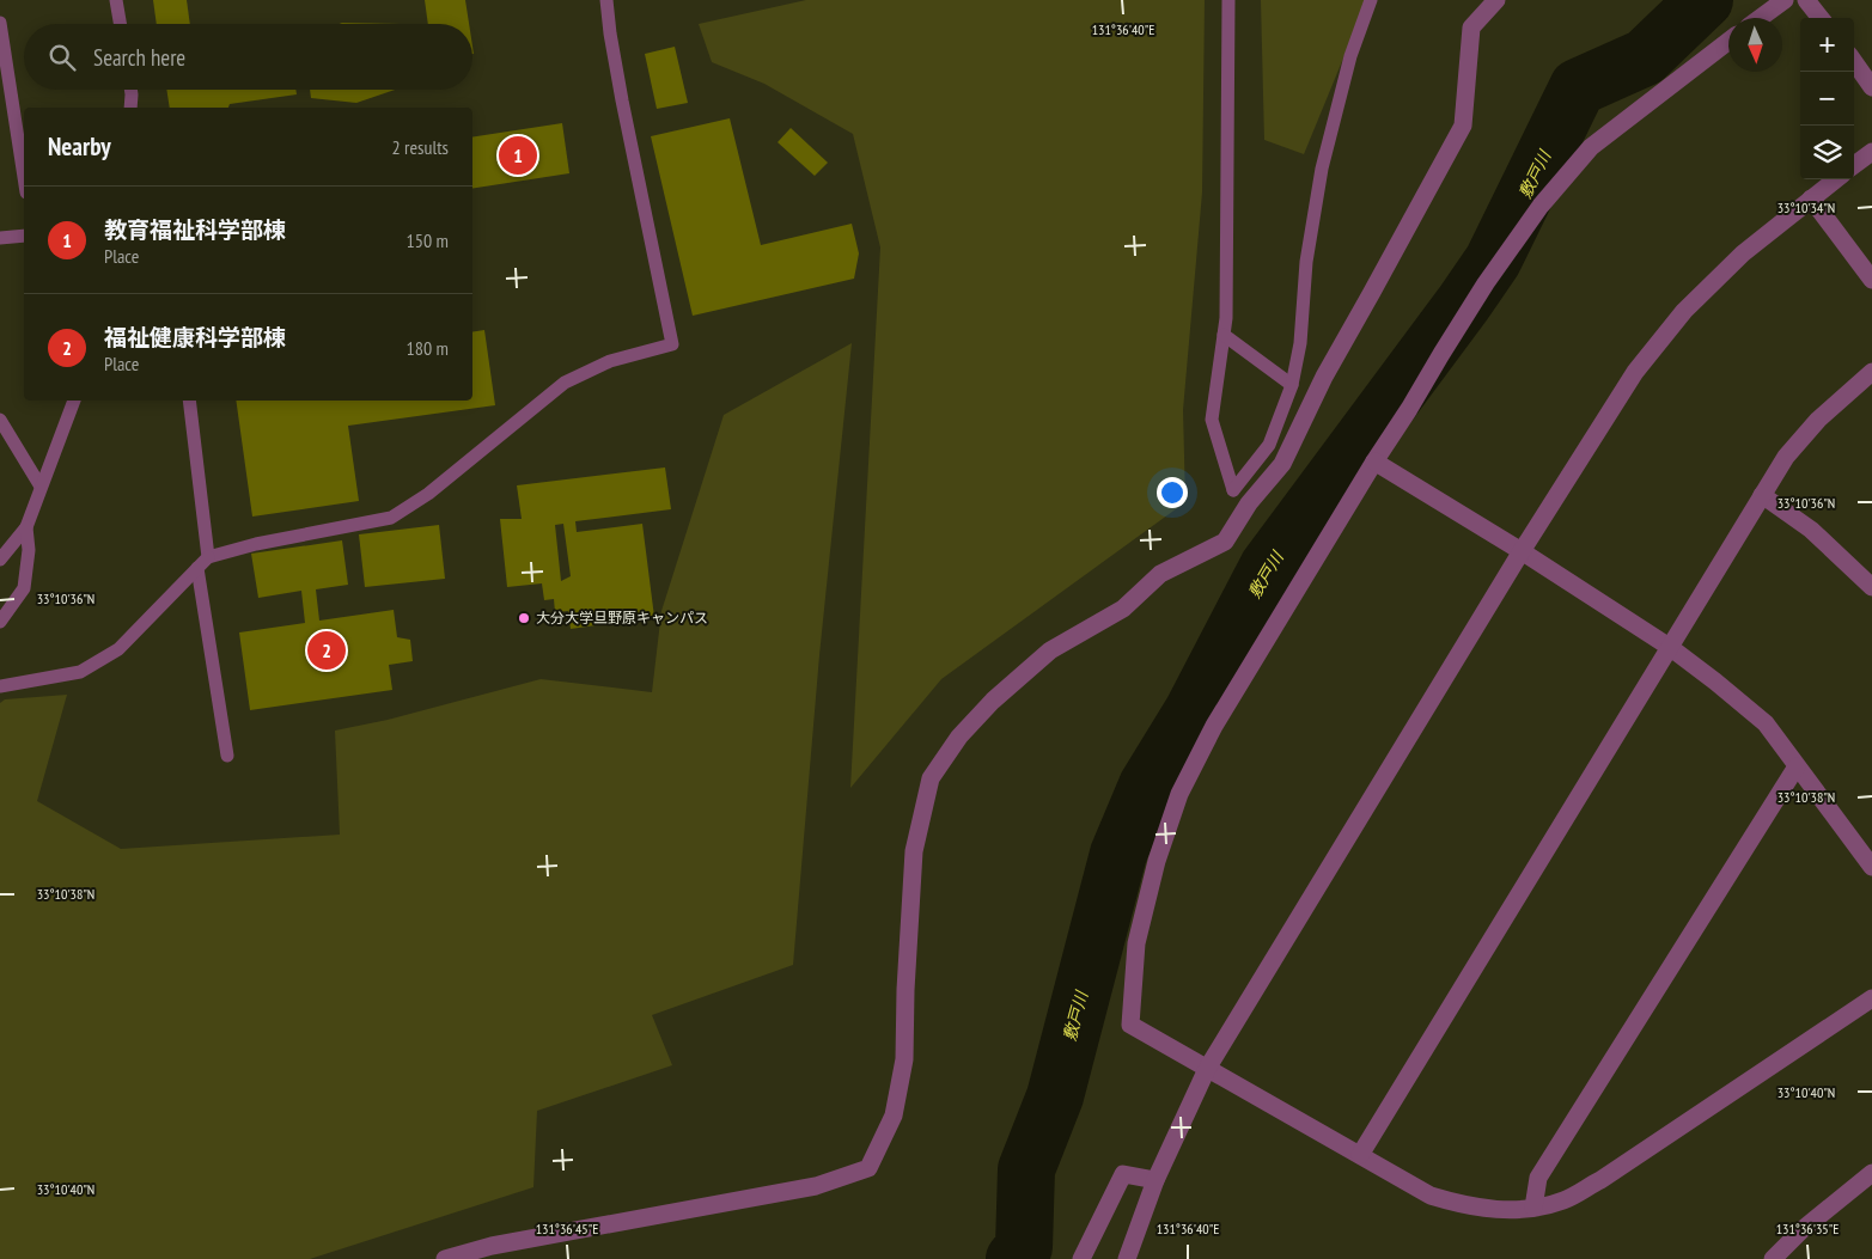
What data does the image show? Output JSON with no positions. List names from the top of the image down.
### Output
{
  "water": ["敷戸川"],
  "places": ["大分大学旦野原キャンパス"],
  "north": "bottom",
  "page": {
    "map_buttons": ["+", "−"],
    "search": "Search here",
    "heading": ["Nearby", "2 results"],
    "pins": ["1", "2"],
    "list": [
      {
        "mark": "1",
        "name": "教育福祉科学部棟",
        "note": "Place",
        "value": "150 m"
      },
      {
        "mark": "2",
        "name": "福祉健康科学部棟",
        "note": "Place",
        "value": "180 m"
      }
    ]
  },
  "coordinates": [
    "131°36'40\"E",
    "33°10'34\"N",
    "33°10'36\"N",
    "33°10'38\"N",
    "33°10'40\"N",
    "131°36'45\"E",
    "131°36'35\"E"
  ]
}
